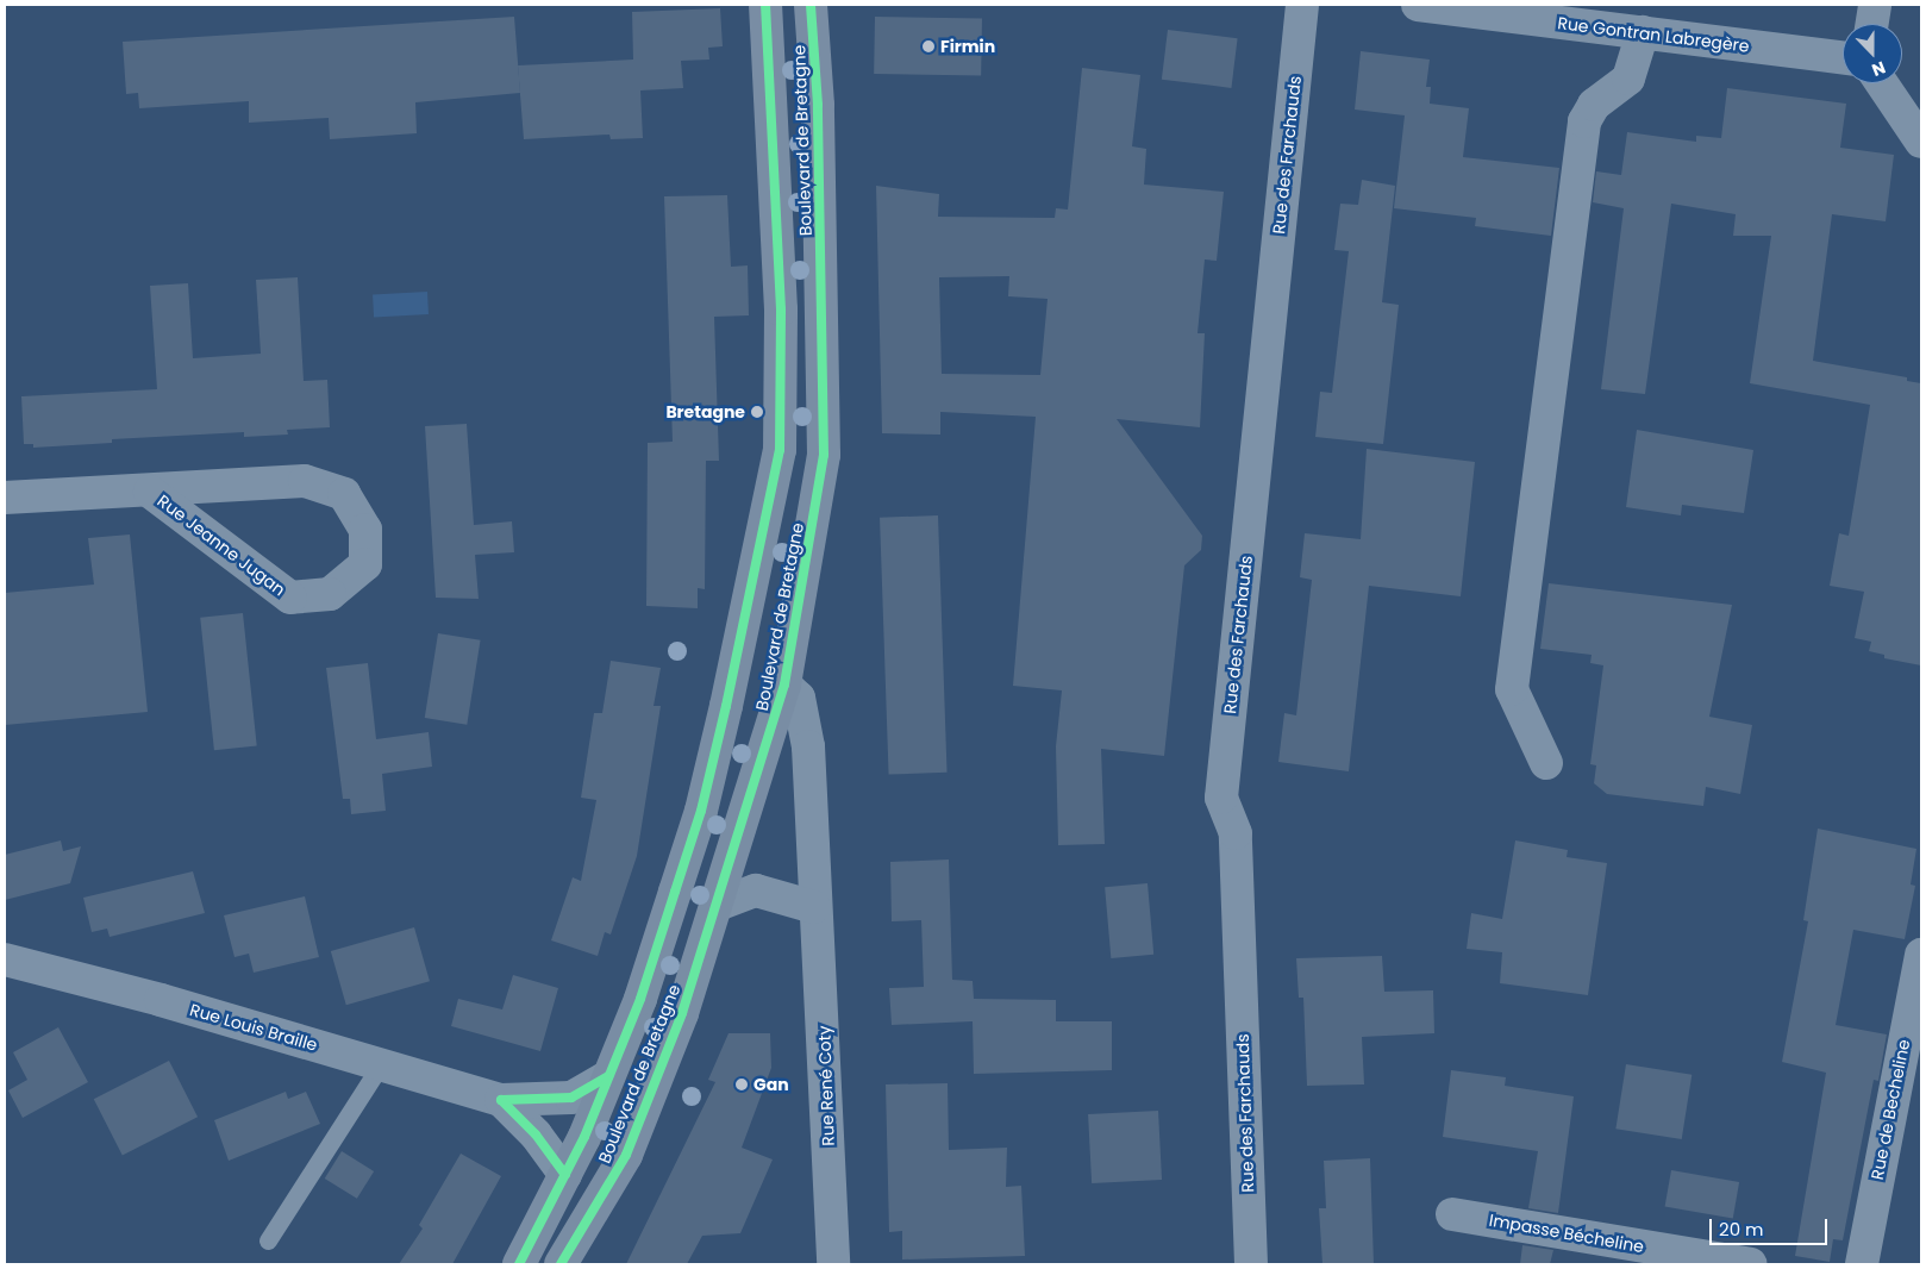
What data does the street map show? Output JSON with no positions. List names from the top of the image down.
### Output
{
  "streets": {
    "main road": ["Boulevard de Bretagne"],
    "street": [
      "Rue Gontran Labregère",
      "Rue des Farchauds",
      "Rue Jeanne Jugan",
      "Rue Louis Braille",
      "Rue René Coty",
      "Rue de Becheline",
      "Impasse Bécheline"
    ]
  },
  "crossings": [
    ["Boulevard de Bretagne", "Rue Louis Braille"],
    ["Boulevard de Bretagne", "Rue René Coty"]
  ],
  "places": ["Firmin", "Bretagne", "Gan"],
  "scale_bar": "20 m",
  "north": "bottom"
}
